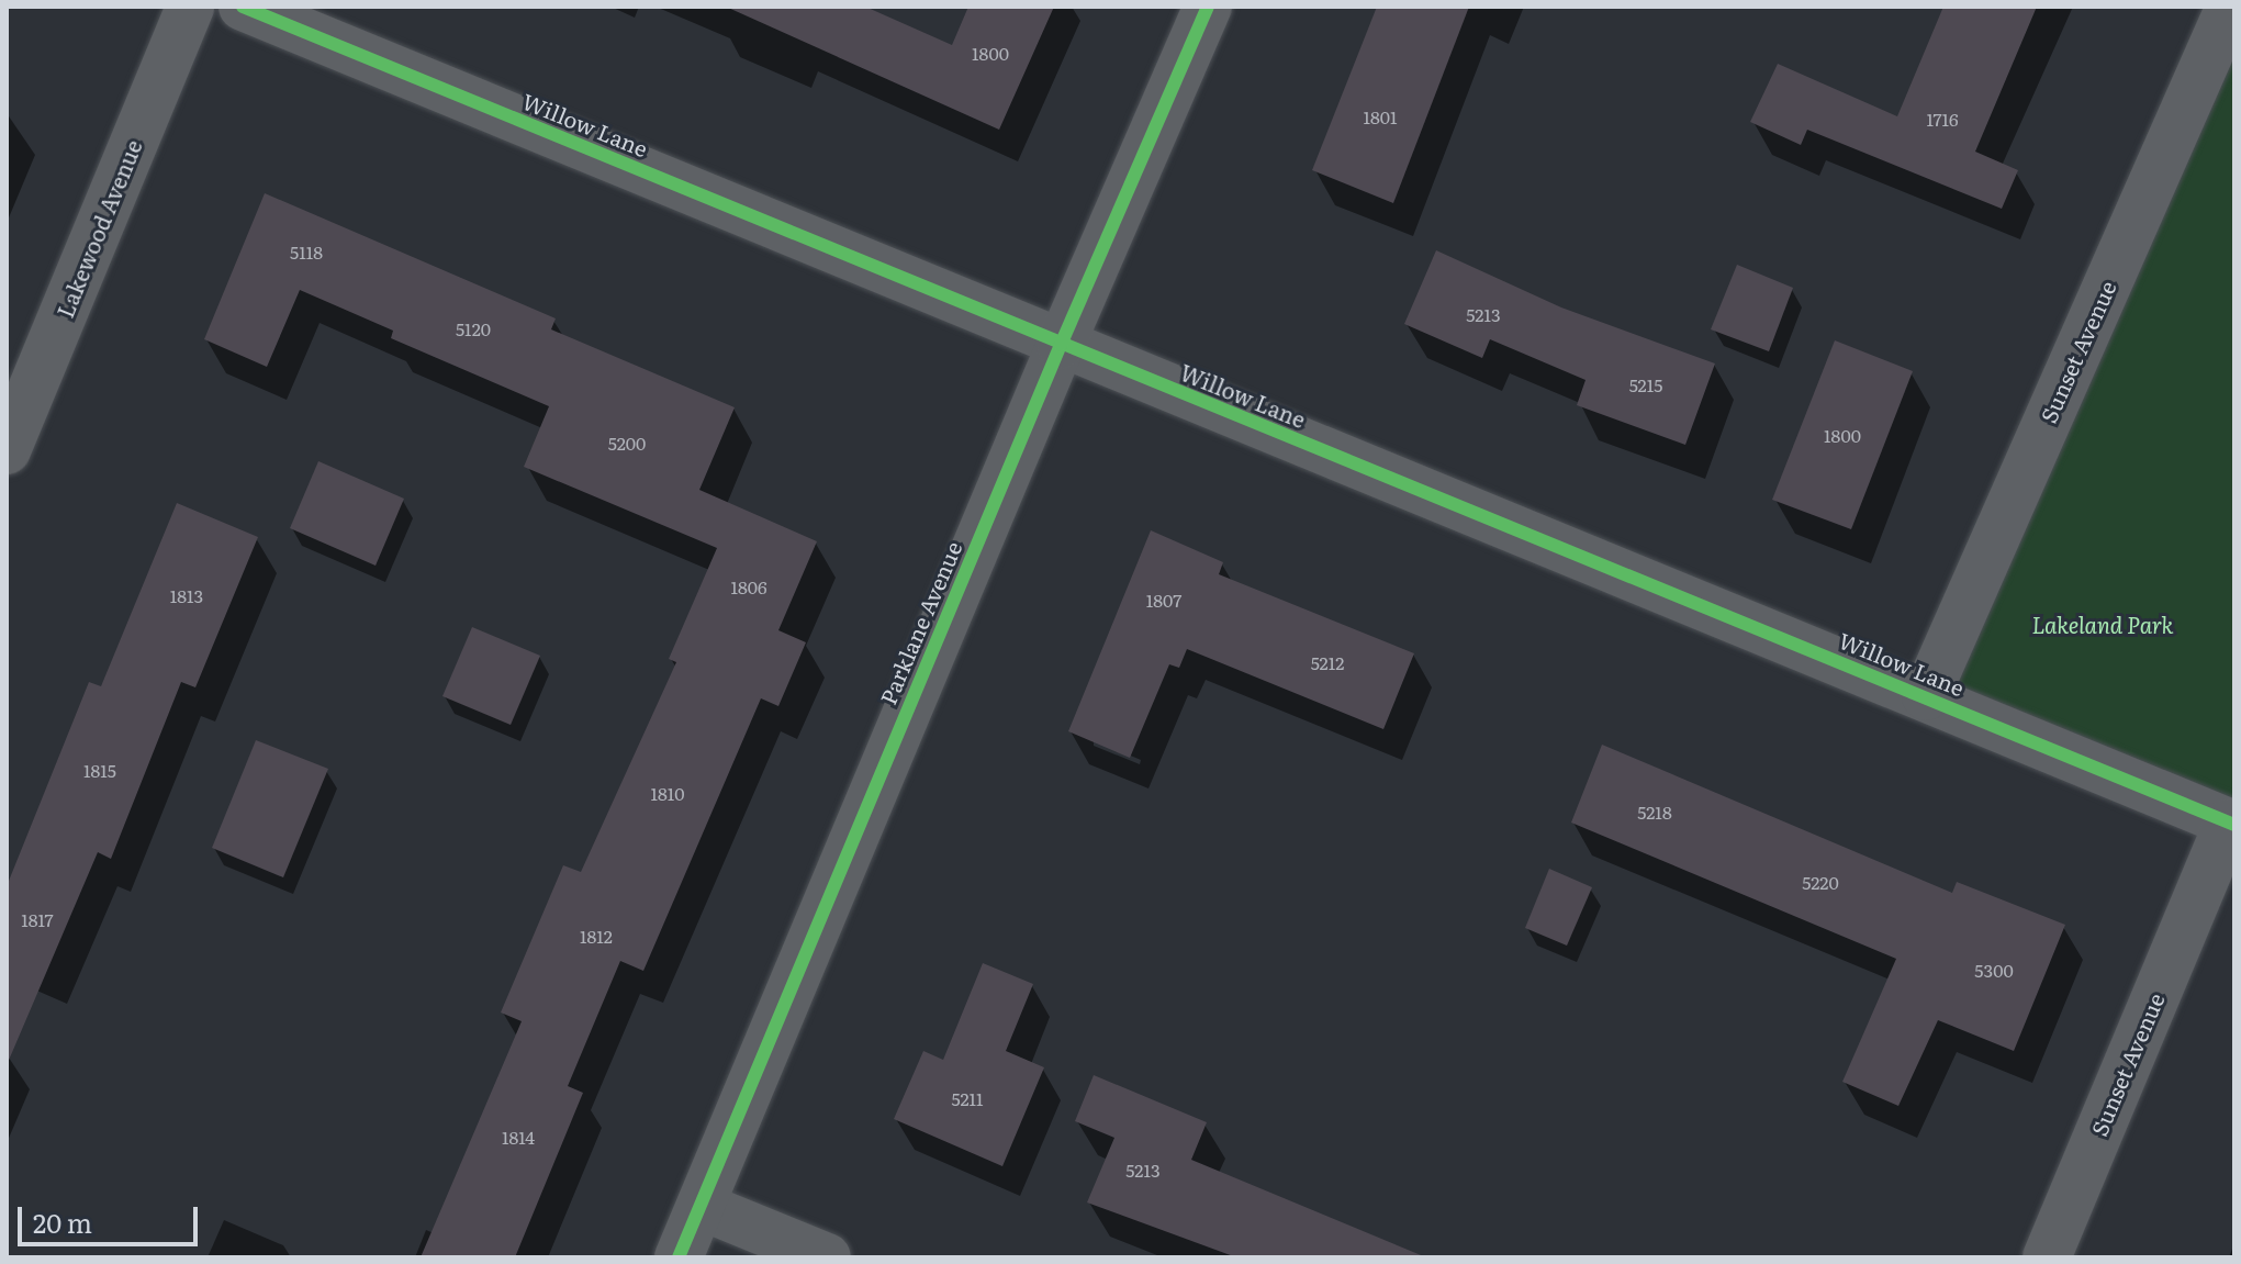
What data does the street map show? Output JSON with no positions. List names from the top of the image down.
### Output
{
  "streets": {
    "street": [
      "Willow Lane",
      "Lakewood Avenue",
      "Sunset Avenue",
      "Parklane Avenue"
    ]
  },
  "crossings": [
    ["Willow Lane", "Sunset Avenue"],
    ["Willow Lane", "Parklane Avenue"]
  ],
  "parks": ["Lakeland Park"],
  "house_numbers": [
    "1800",
    "1801",
    "1716",
    "5118",
    "5213",
    "5120",
    "5215",
    "1800",
    "5200",
    "1806",
    "1813",
    "1807",
    "5212",
    "1815",
    "1810",
    "5218",
    "5220",
    "1817",
    "1812",
    "5300",
    "5211",
    "1814",
    "5213"
  ],
  "scale_bar": "20 m"
}
